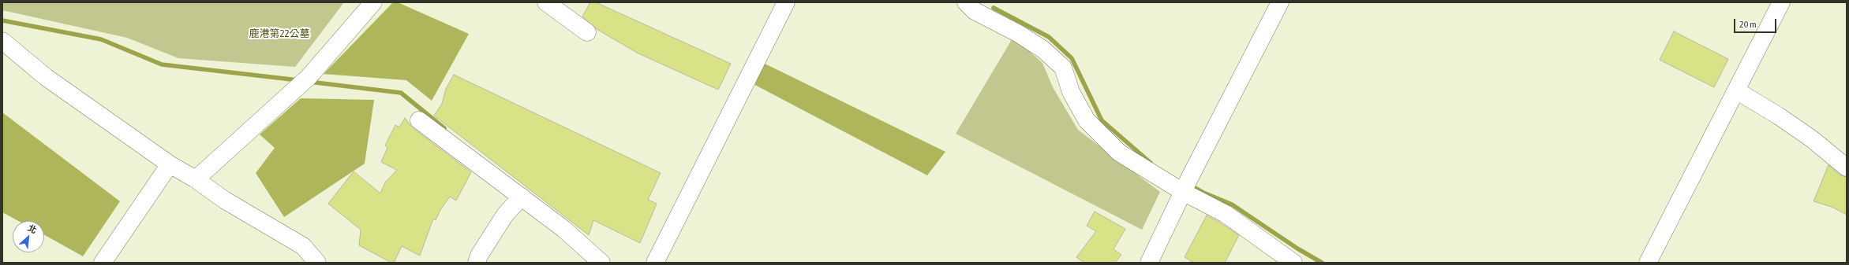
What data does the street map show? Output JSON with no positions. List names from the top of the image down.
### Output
{
  "parks": ["鹿港第22公墓"],
  "scale_bar": "20 m",
  "north": "top right"
}
